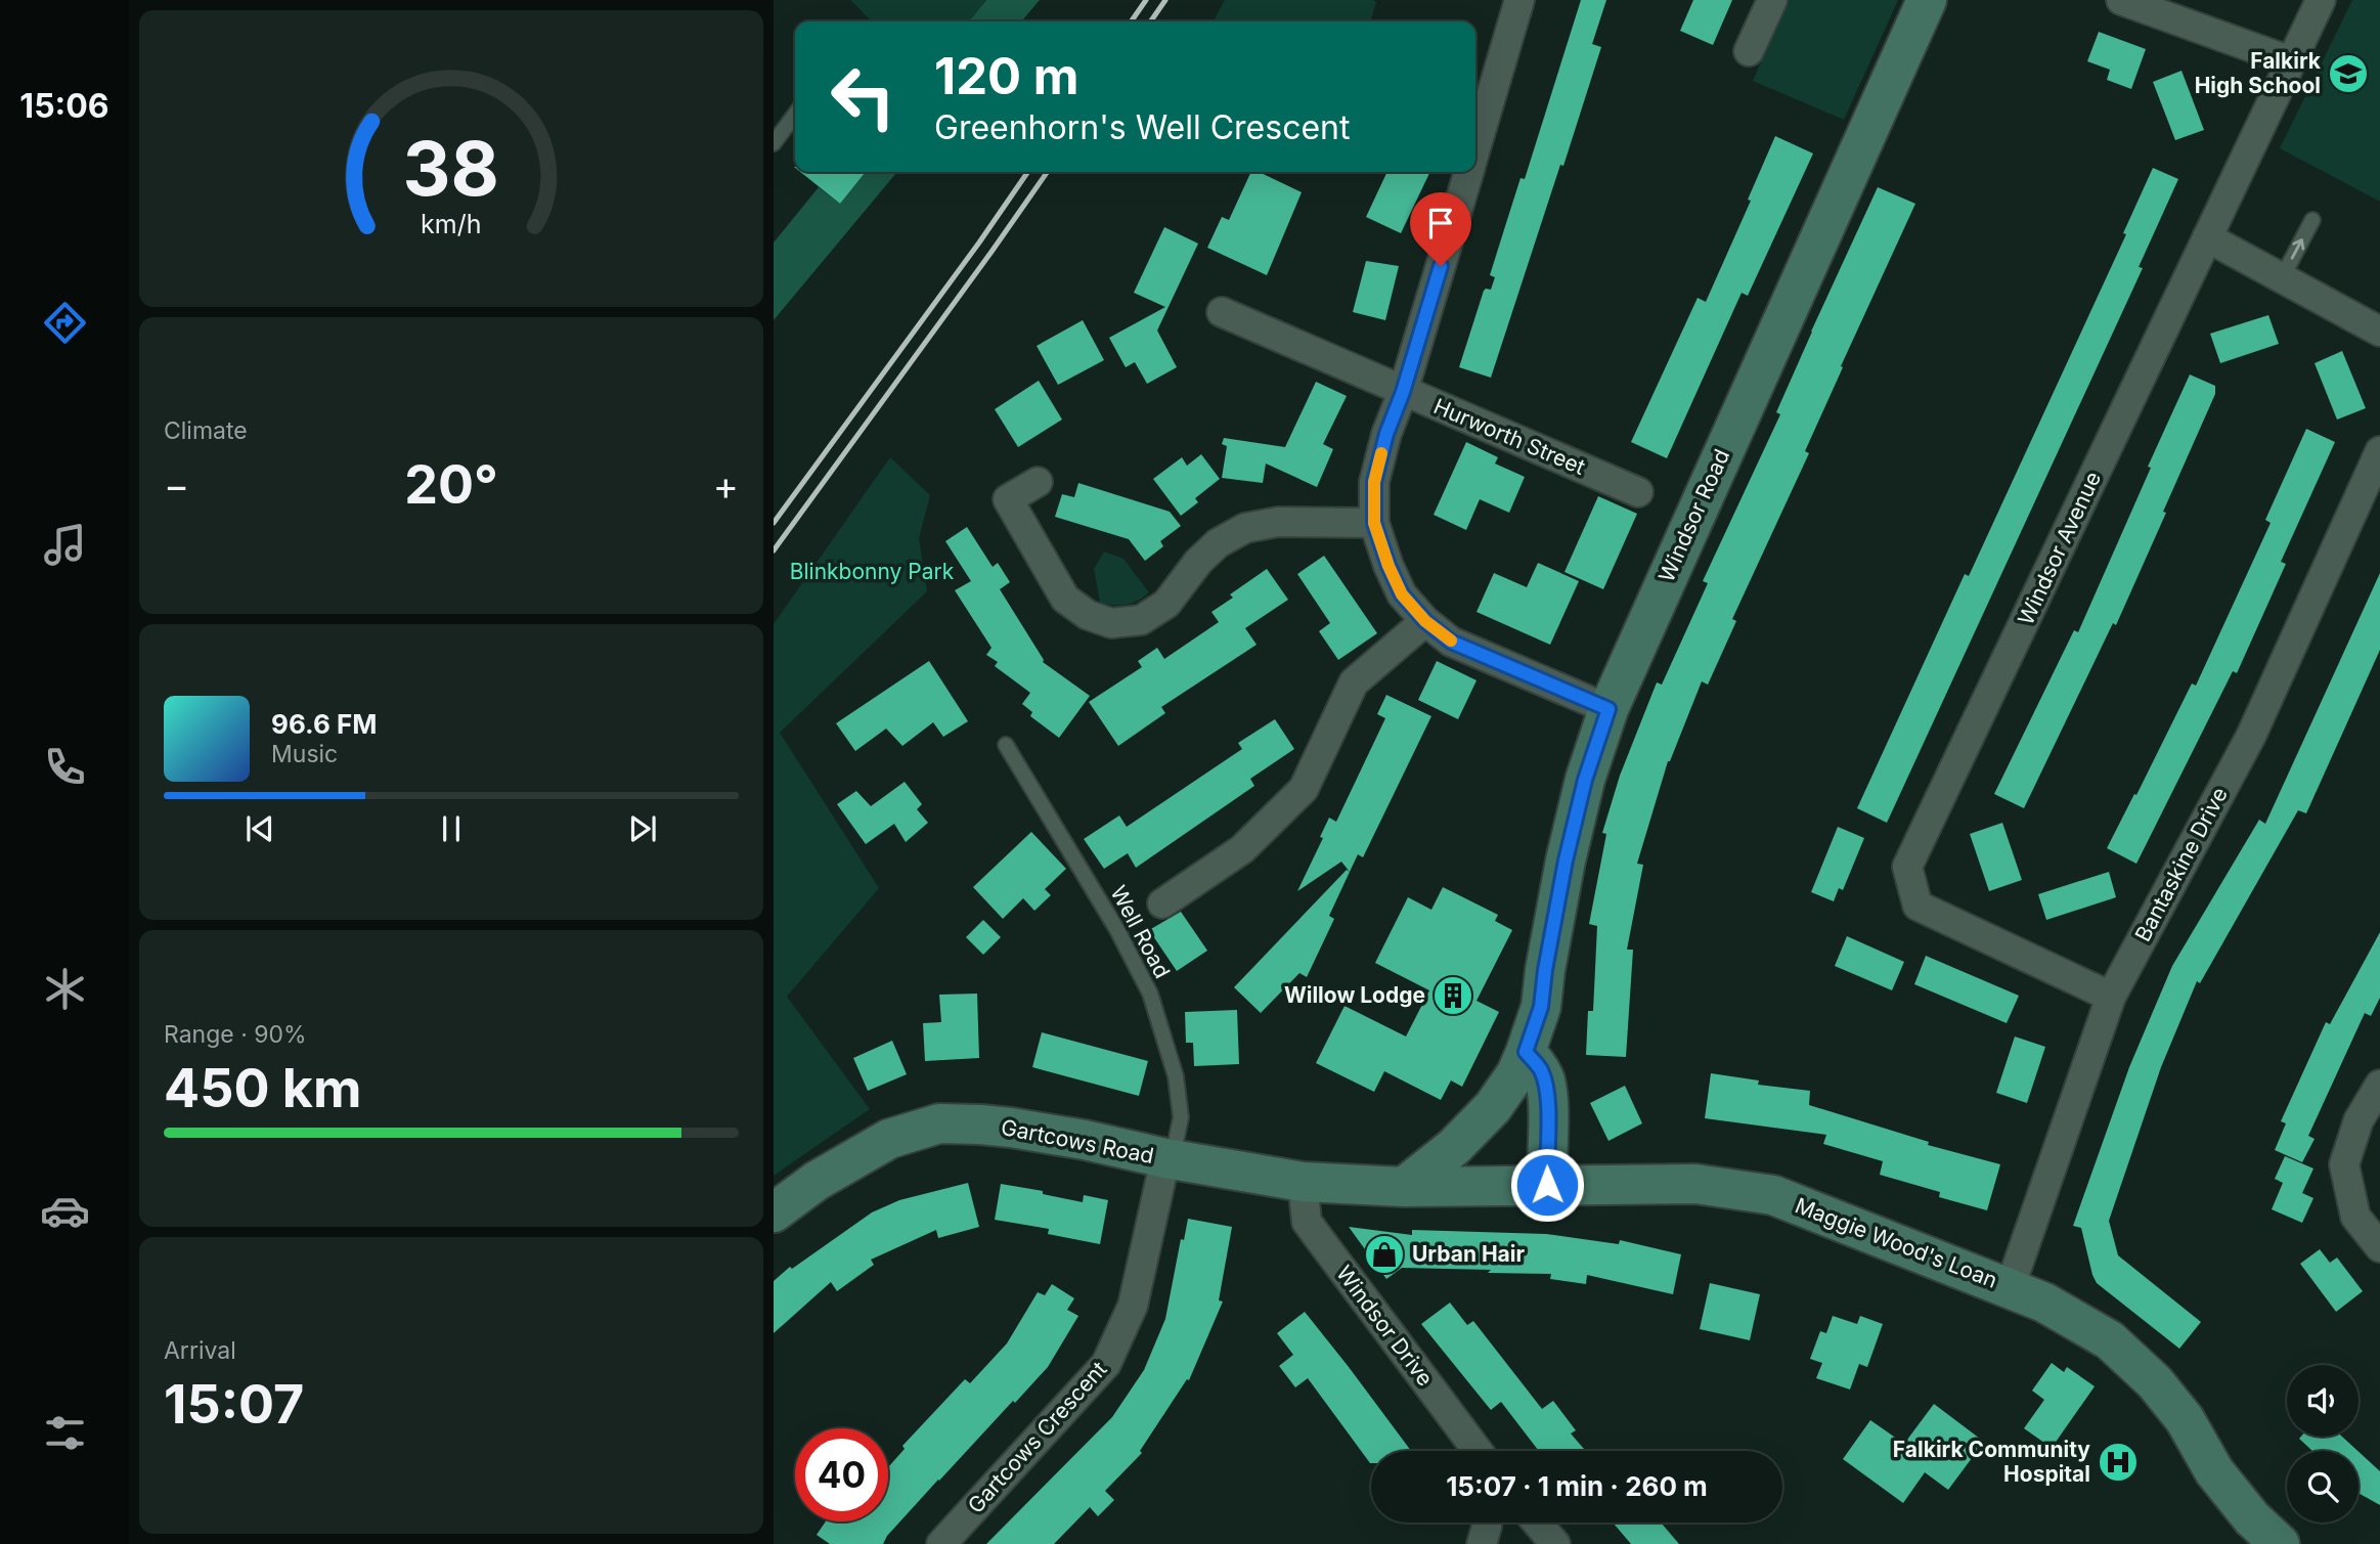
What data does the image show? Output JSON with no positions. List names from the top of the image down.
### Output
{
  "streets": {
    "street": [
      "Hurworth Street",
      "Windsor Road",
      "Windsor Avenue",
      "Bantaskine Drive",
      "Gartcows Road",
      "Maggie Wood's Loan",
      "Windsor Drive",
      "Gartcows Crescent"
    ],
    "lane": ["Well Road"]
  },
  "crossings": [
    ["Windsor Road", "Gartcows Road"],
    ["Windsor Road", "Maggie Wood's Loan"],
    ["Windsor Avenue", "Bantaskine Drive"],
    ["Bantaskine Drive", "Maggie Wood's Loan"],
    ["Well Road", "Gartcows Road"],
    ["Well Road", "Gartcows Crescent"],
    ["Gartcows Road", "Maggie Wood's Loan"],
    ["Gartcows Road", "Windsor Drive"],
    ["Gartcows Road", "Gartcows Crescent"]
  ],
  "parks": ["Blinkbonny Park"],
  "places": {
    "school or university": ["Falkirk High School"],
    "building": ["Willow Lodge"],
    "shop": ["Urban Hair"],
    "hospital": ["Falkirk Community Hospital"]
  },
  "page": {
    "tabs": "15:06",
    "turn": ["120 m", "Greenhorn's Well Crescent"],
    "tile": [
      "Climate",
      ["Range · 90%", "450 km"],
      ["Arrival", "15:07"]
    ],
    "heat": ["−", "20°", "+"],
    "song": ["96.6 FM", "Music"],
    "limit": "40",
    "trip": "15:07 · 1 min · 260 m",
    "gauge": ["38", "km/h"]
  }
}
